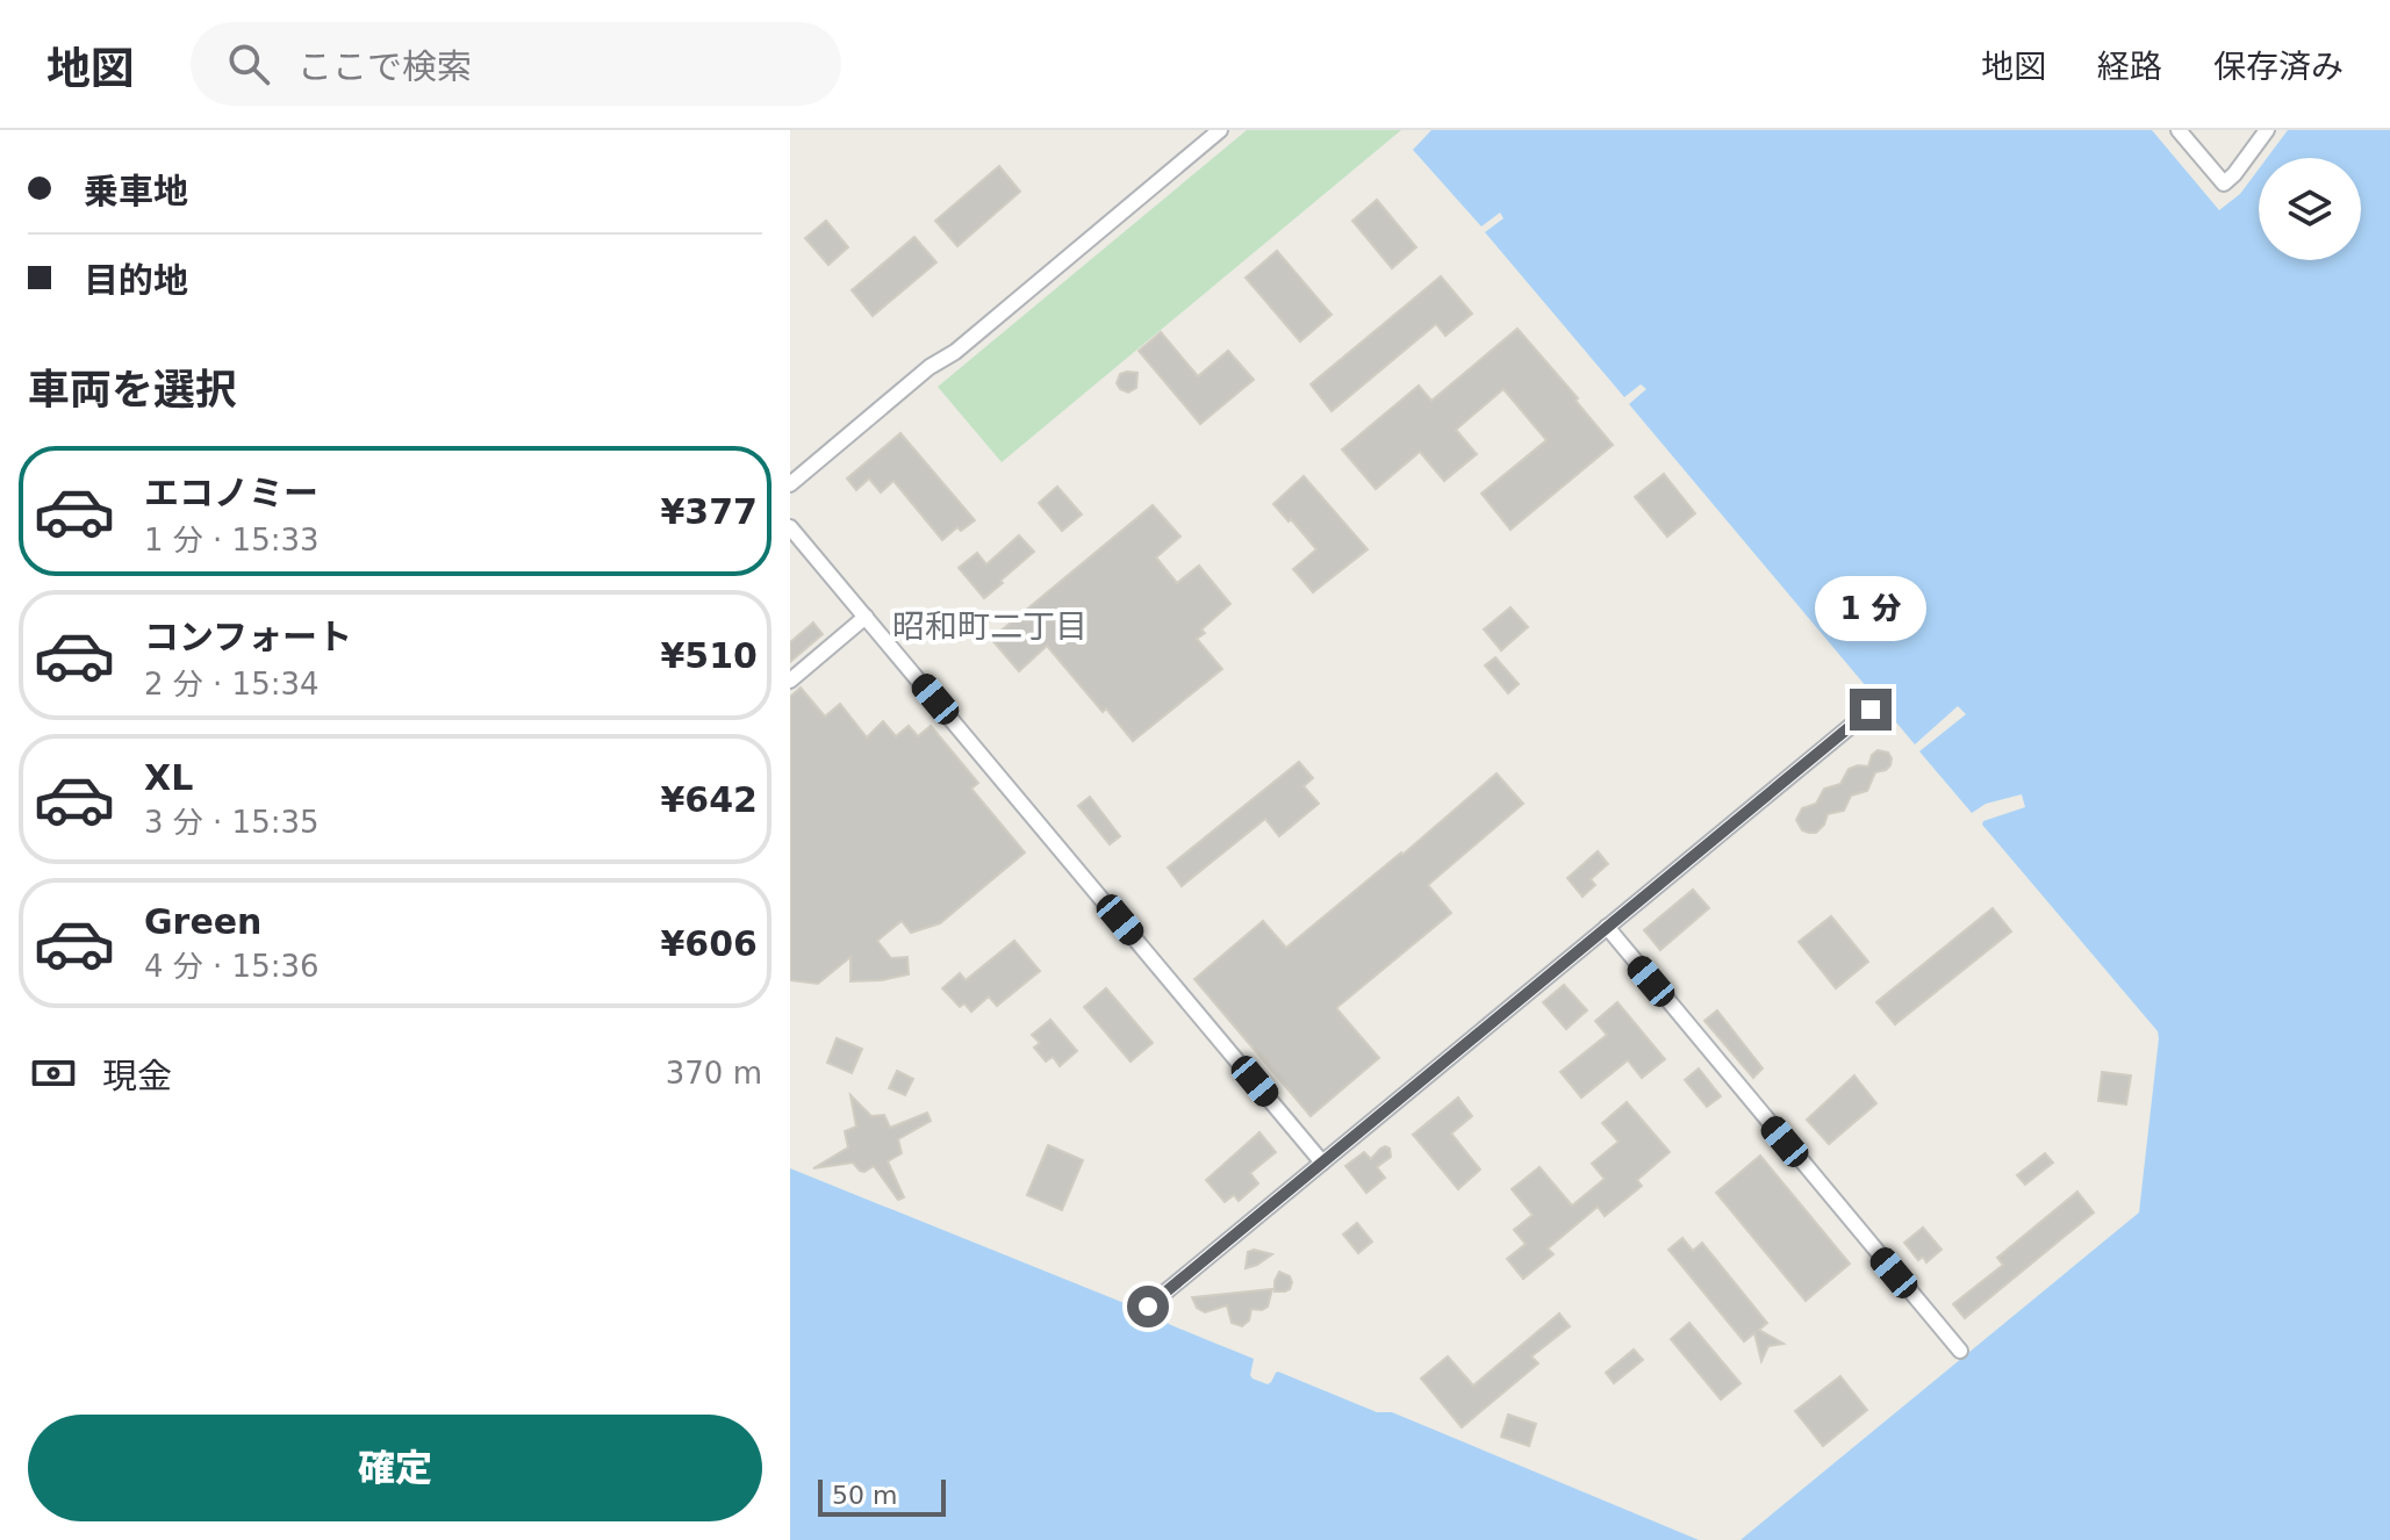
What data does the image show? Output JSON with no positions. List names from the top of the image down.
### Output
{
  "districts": ["昭和町二丁目"],
  "scale_bar": "50 m",
  "page": {
    "header": "地図",
    "search": "ここで検索",
    "nav": ["地図", "経路", "保存済み"],
    "banner": ["乗車地", "目的地"],
    "heading": "車両を選択",
    "list": [
      {
        "name": "エコノミー",
        "note": "1 分 · 15:33",
        "value": "¥377"
      },
      {
        "name": "コンフォート",
        "note": "2 分 · 15:34",
        "value": "¥510"
      },
      {
        "name": "XL",
        "note": "3 分 · 15:35",
        "value": "¥642"
      },
      {
        "name": "Green",
        "note": "4 分 · 15:36",
        "value": "¥606"
      }
    ],
    "bubble": "1 分",
    "pay": ["現金", "370 m"],
    "buttons": "確定",
    "scale": "50 m"
  }
}
